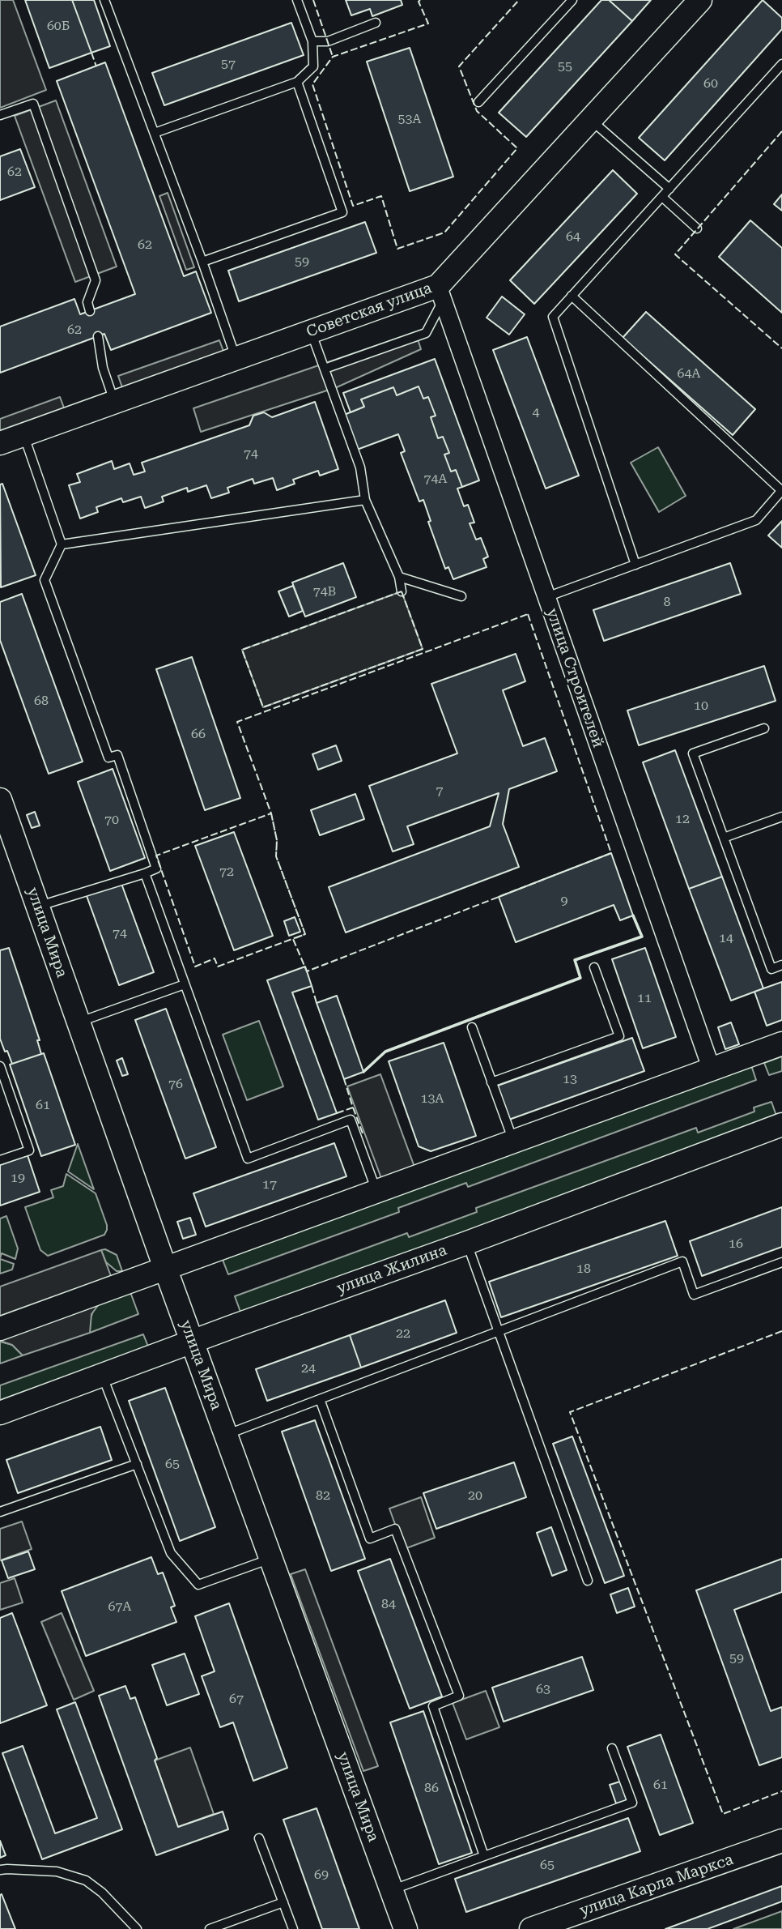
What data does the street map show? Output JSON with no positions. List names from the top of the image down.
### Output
{
  "streets": {
    "main road": [
      "Советская улица",
      "улица Мира",
      "улица Жилина",
      "улица Карла Маркса"
    ],
    "street": ["улица Строителей"]
  },
  "crossings": [
    ["Советская улица", "улица Строителей"],
    ["улица Мира", "улица Жилина"]
  ],
  "house_numbers": [
    "60Б",
    "57",
    "55",
    "60",
    "53А",
    "62",
    "64",
    "62",
    "59",
    "62",
    "64А",
    "4",
    "74",
    "74А",
    "74В",
    "8",
    "68",
    "10",
    "66",
    "7",
    "12",
    "70",
    "72",
    "9",
    "74",
    "14",
    "11",
    "13",
    "76",
    "13А",
    "61",
    "19",
    "17",
    "16",
    "18",
    "22",
    "24",
    "65",
    "82",
    "20",
    "84",
    "67А",
    "59",
    "63",
    "67",
    "61",
    "86",
    "65",
    "69"
  ]
}
